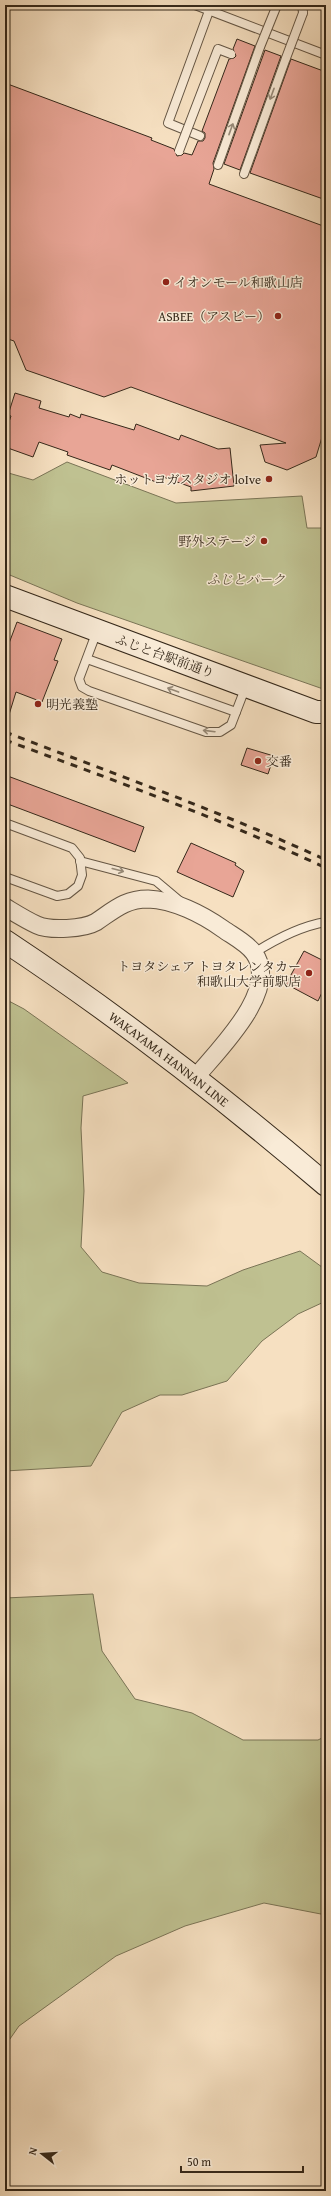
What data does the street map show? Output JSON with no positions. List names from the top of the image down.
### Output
{
  "streets": {
    "main road": ["ふじと台駅前通り", "WAKAYAMA HANNAN LINE"]
  },
  "parks": ["ふじとパーク"],
  "places": [
    "イオンモール和歌山店",
    "ASBEE（アスビー）",
    "ホットヨガスタジオ loIve",
    "野外ステージ",
    "明光義塾",
    "交番",
    "トヨタシェア トヨタレンタカー 和歌山大学前駅店"
  ],
  "scale_bar": "50 m",
  "north": "left"
}
